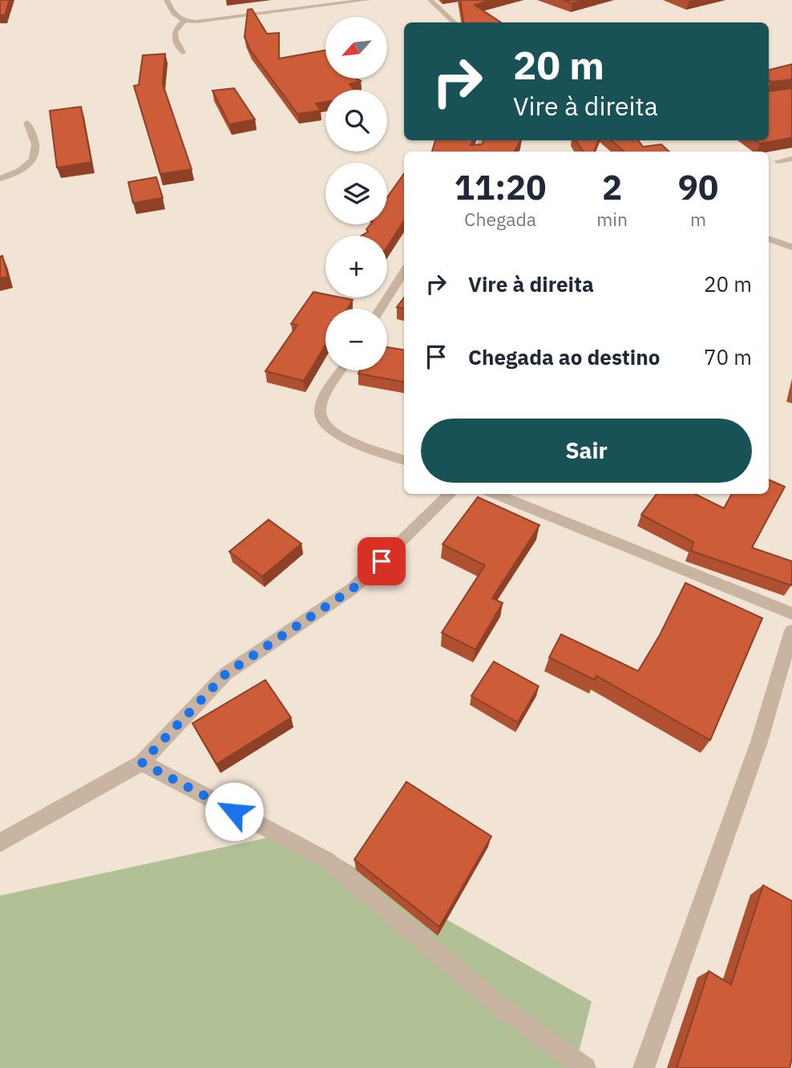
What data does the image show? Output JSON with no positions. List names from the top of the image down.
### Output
{
  "north": "bottom left",
  "page": {
    "map_buttons": ["+", "−"],
    "turn": ["20 m", "Vire à direita"],
    "eta": [
      "11:20",
      "Chegada",
      "2",
      "min",
      "90",
      "m"
    ],
    "list": [
      {
        "name": "Vire à direita",
        "value": "20 m"
      },
      {
        "name": "Chegada ao destino",
        "value": "70 m"
      }
    ],
    "buttons": "Sair"
  }
}
